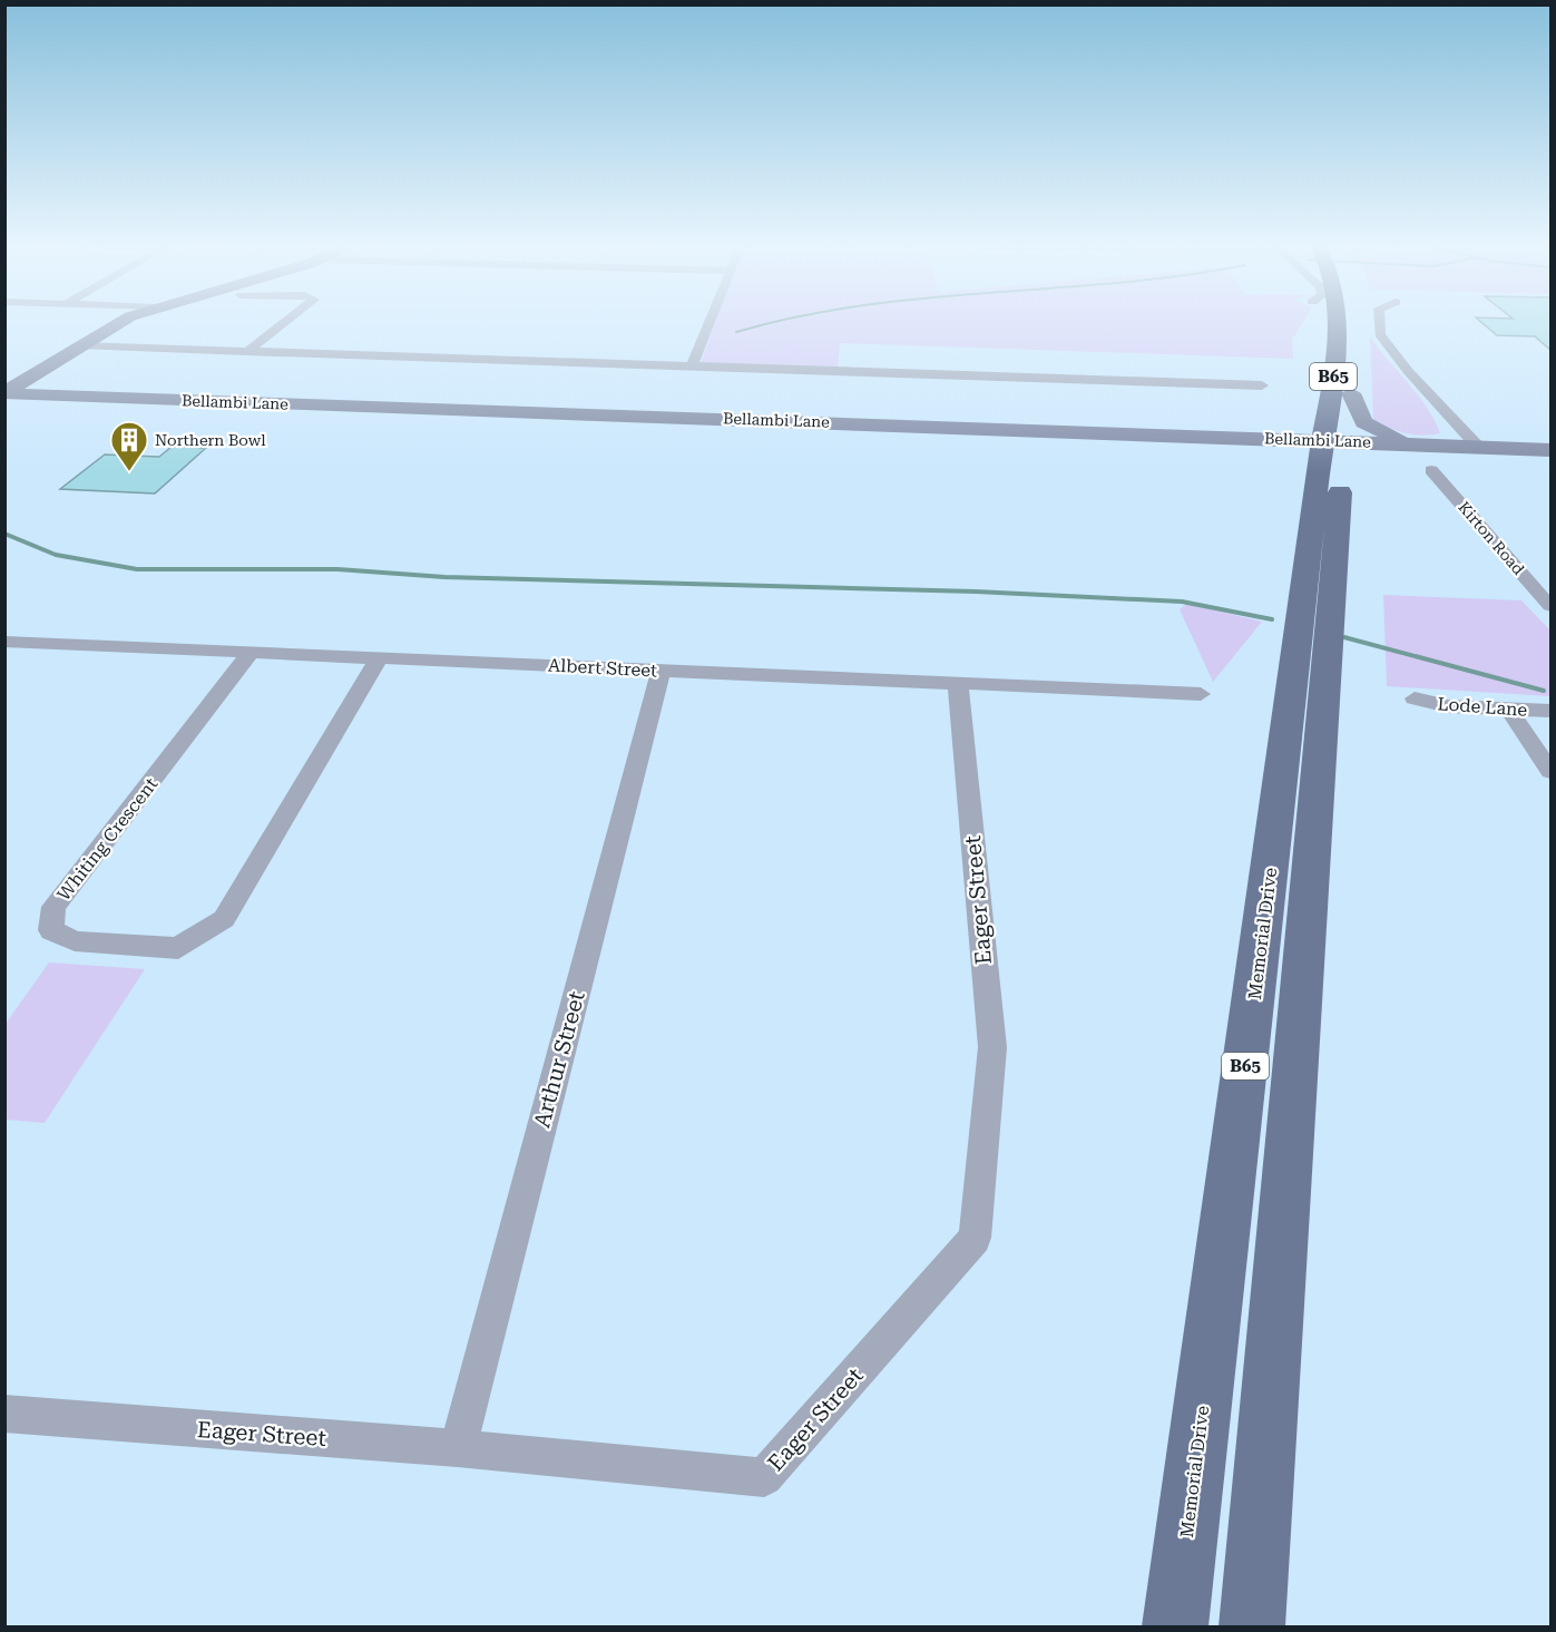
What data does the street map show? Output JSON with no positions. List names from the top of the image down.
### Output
{
  "streets": {
    "main road": ["B65", "Bellambi Lane", "Memorial Drive"],
    "street": [
      "Kirton Road",
      "Albert Street",
      "Lode Lane",
      "Whiting Crescent",
      "Eager Street",
      "Arthur Street"
    ]
  },
  "crossings": [
    ["Bellambi Lane", "Memorial Drive"],
    ["Albert Street", "Whiting Crescent"],
    ["Albert Street", "Eager Street"],
    ["Albert Street", "Arthur Street"],
    ["Eager Street", "Arthur Street"]
  ],
  "places": {
    "building": ["Northern Bowl"]
  }
}
